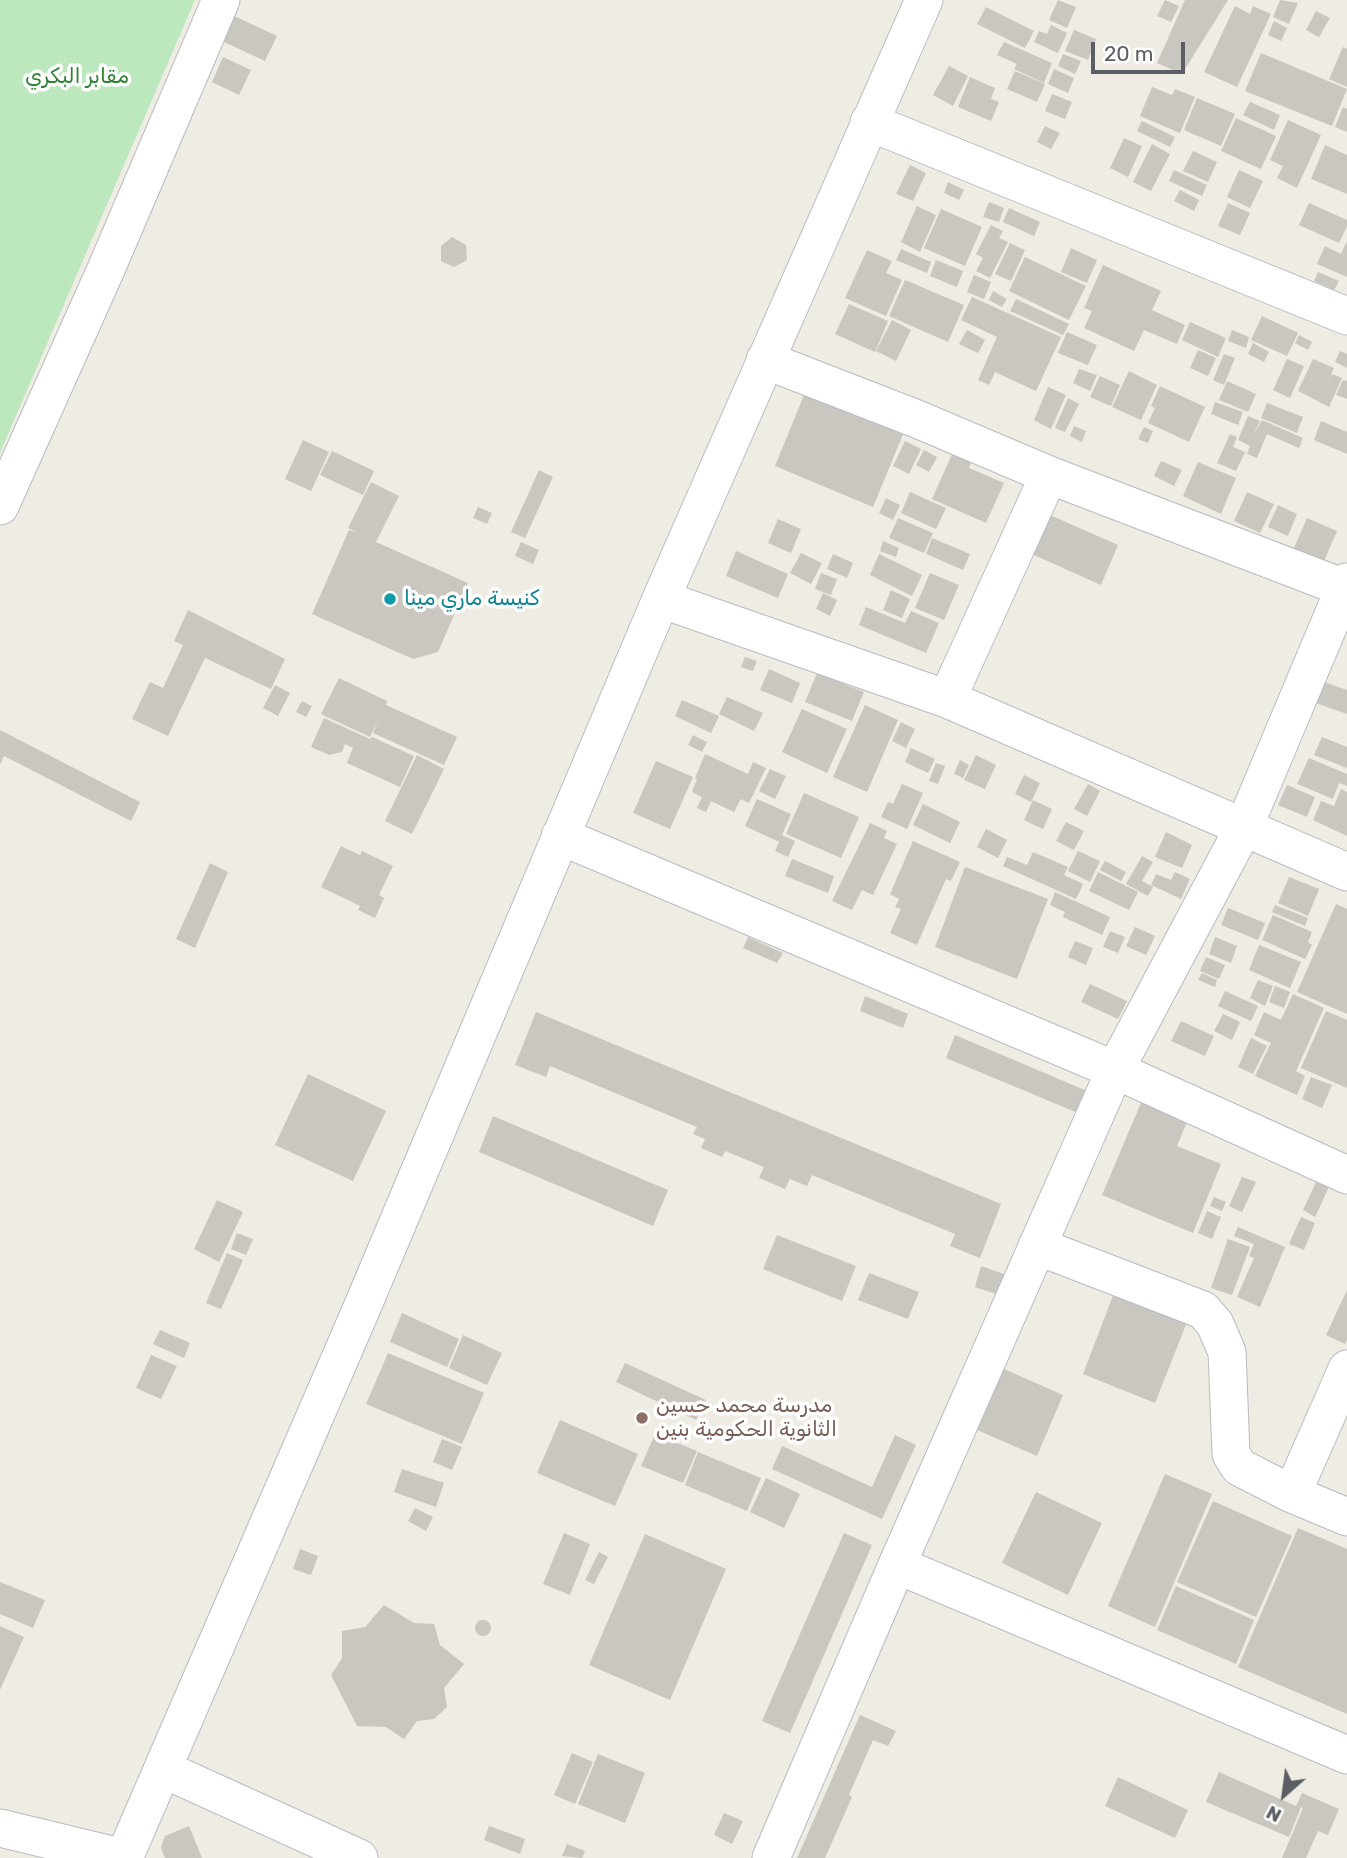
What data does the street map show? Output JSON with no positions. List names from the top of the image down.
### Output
{
  "parks": ["مقابر البكري"],
  "places": ["كنيسة ماري مينا", "مدرسة محمد حسين الثانوية الحكومية بنين"],
  "scale_bar": "20 m",
  "north": "bottom left"
}
